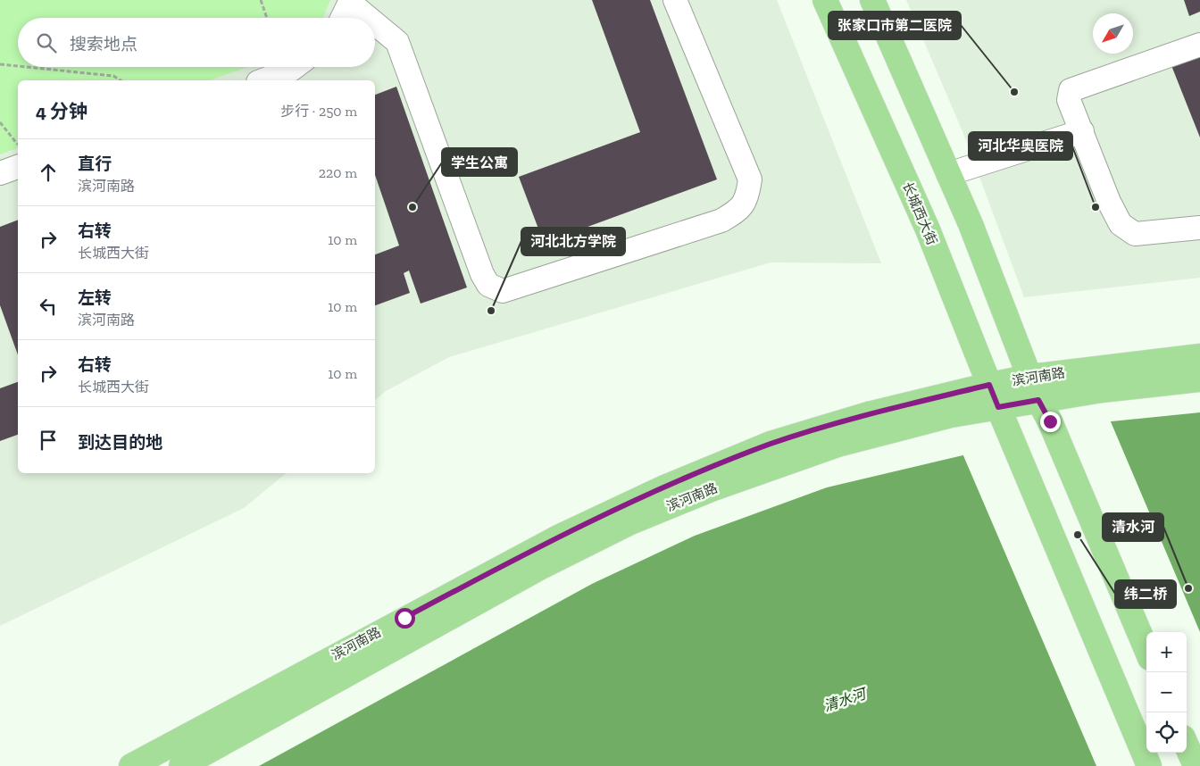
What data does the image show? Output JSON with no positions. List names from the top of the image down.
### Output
{
  "streets": {
    "main road": ["长城西大街", "滨河南路"]
  },
  "crossings": [
    ["长城西大街", "滨河南路"]
  ],
  "water": ["清水河"],
  "places": [
    "张家口市第二医院",
    "学生公寓",
    "河北华奥医院",
    "河北北方学院",
    "纬二桥",
    "清水河"
  ],
  "north": "bottom left",
  "page": {
    "search": "搜索地点",
    "heading": ["4 分钟", "步行 · 250 m"],
    "list": [
      ["直行", "滨河南路", "220 m"],
      ["右转", "长城西大街", "10 m"],
      ["左转", "滨河南路", "10 m"],
      ["右转", "长城西大街", "10 m"],
      "到达目的地"
    ],
    "map_buttons": ["+", "−"]
  }
}
